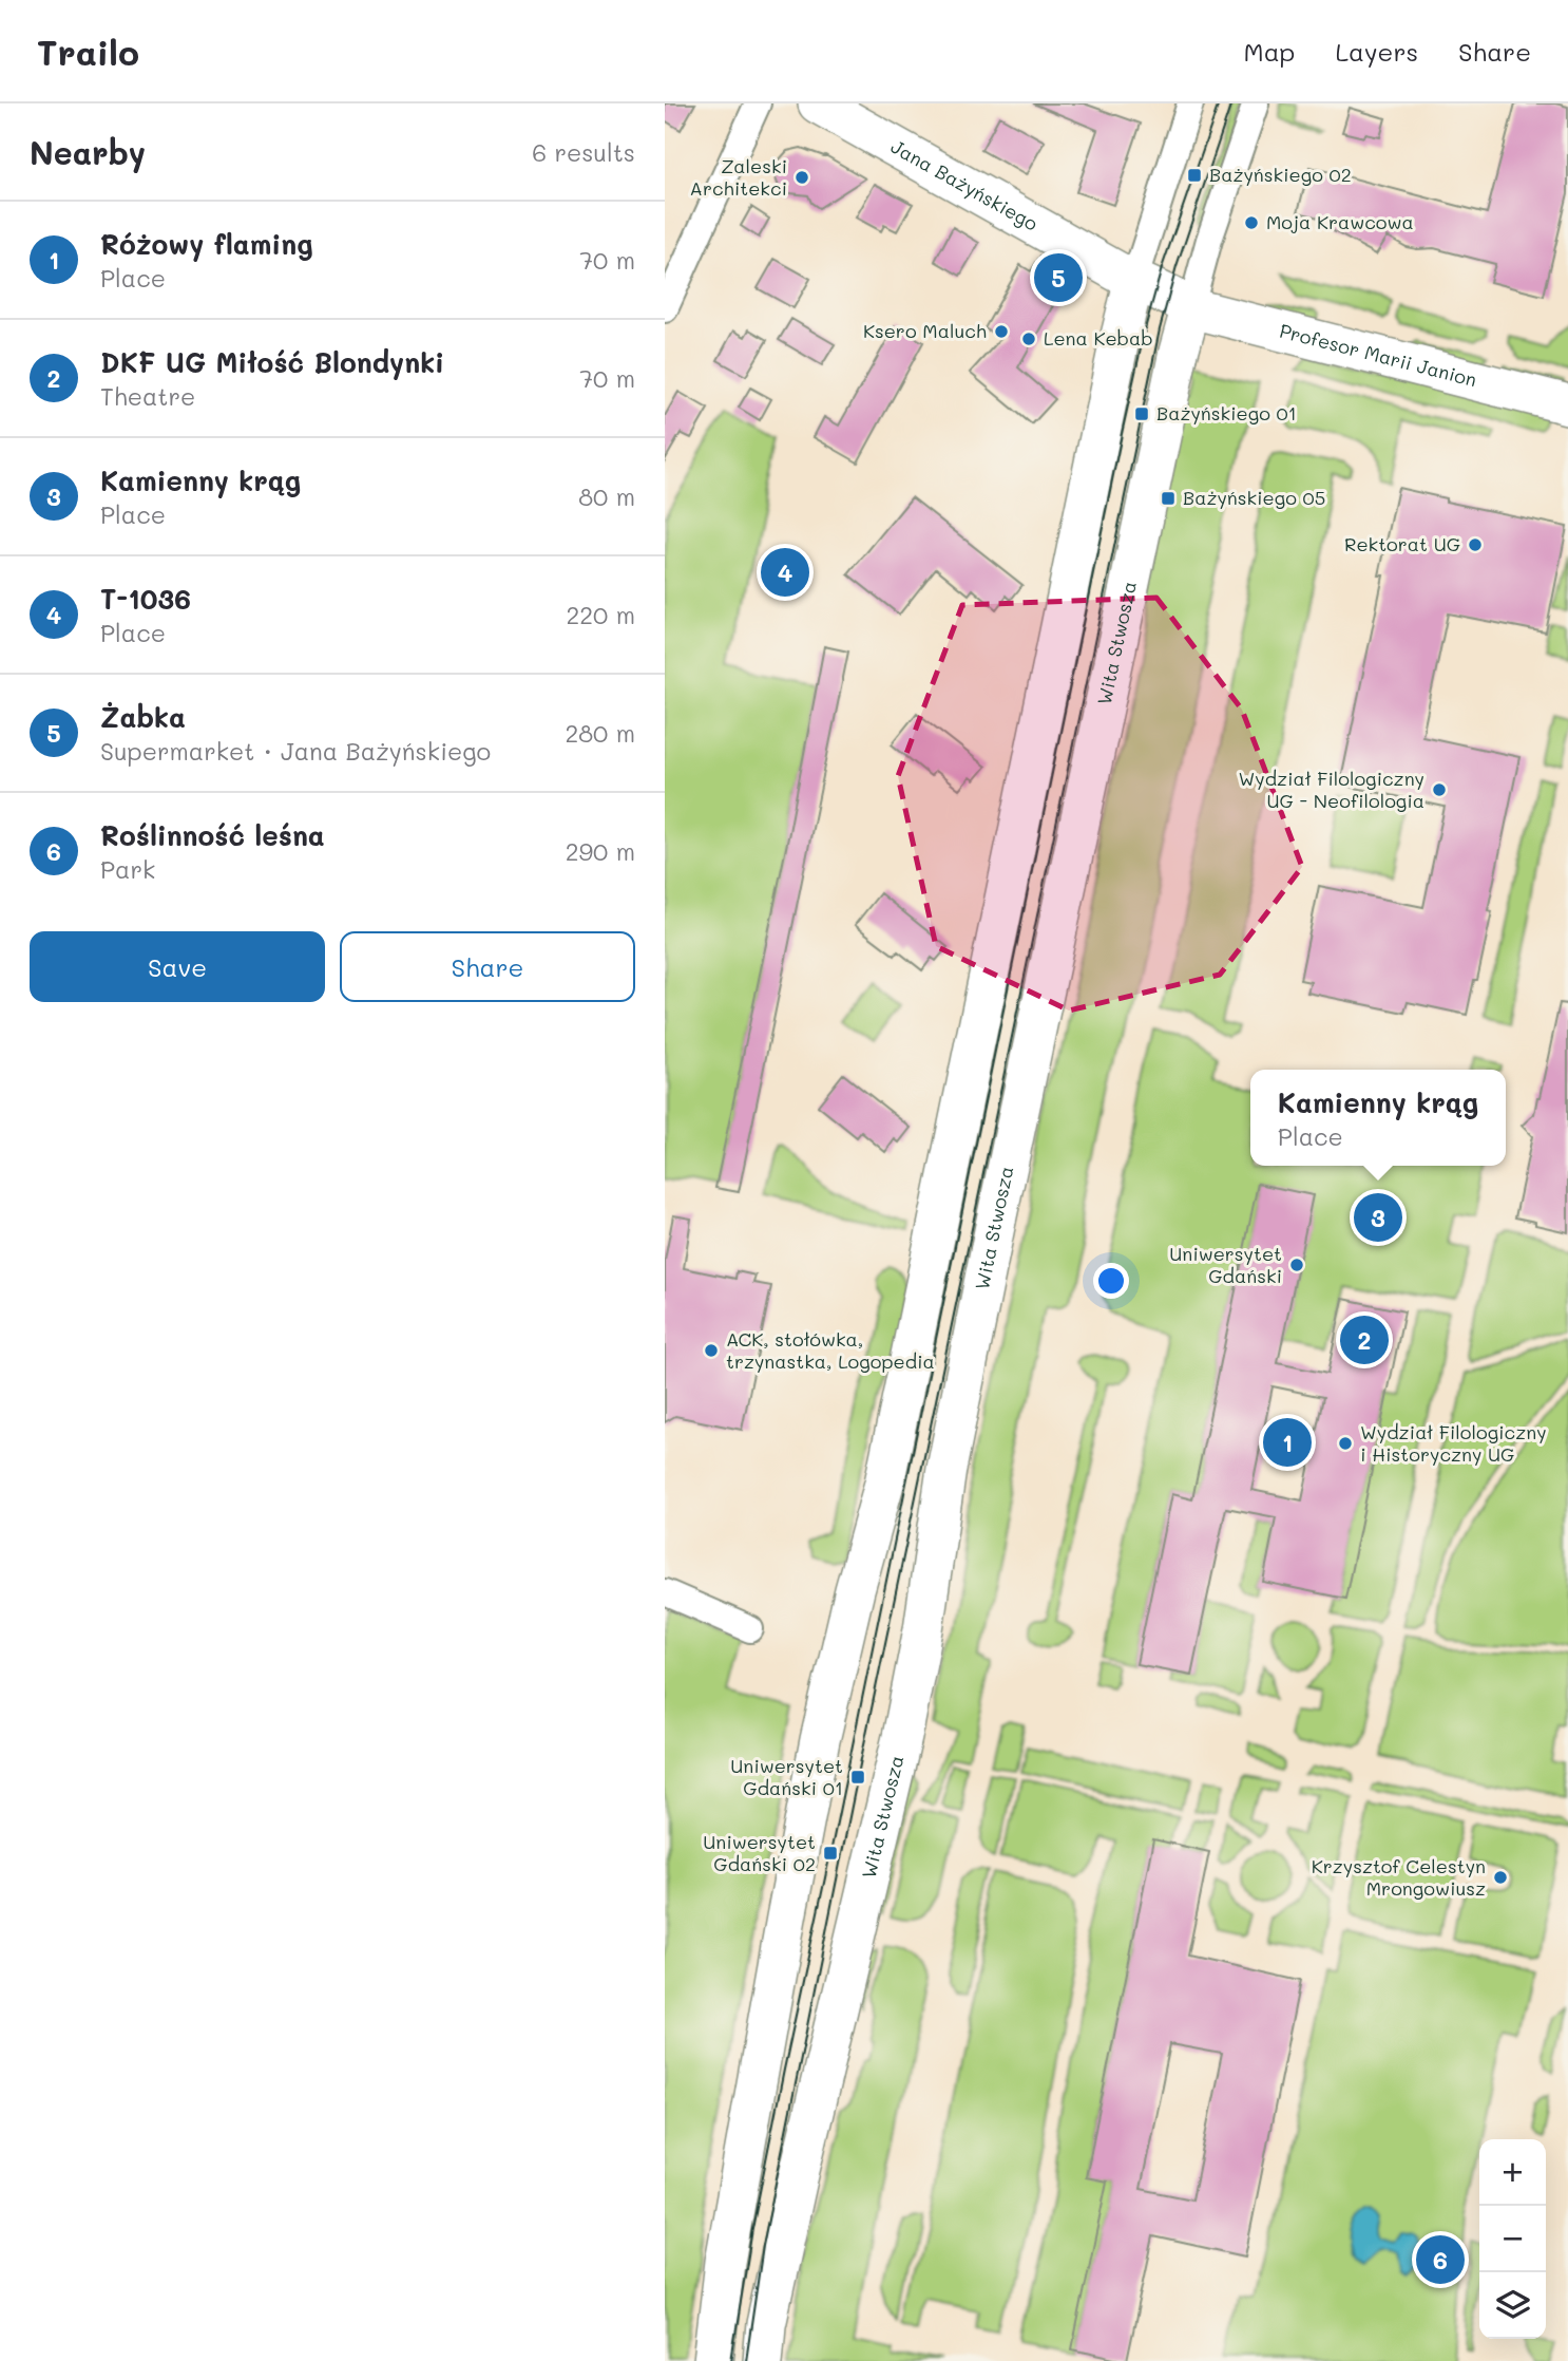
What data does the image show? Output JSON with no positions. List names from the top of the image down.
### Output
{
  "streets": {
    "street": ["Jana Bażyńskiego", "Profesor Marii Janion", "Wita Stwosza"]
  },
  "crossings": [
    ["Jana Bażyńskiego", "Profesor Marii Janion"],
    ["Jana Bażyńskiego", "Wita Stwosza"],
    ["Profesor Marii Janion", "Wita Stwosza"]
  ],
  "places": {
    "transit": [
      "Bażyńskiego 02",
      "Bażyńskiego 01",
      "Bażyńskiego 05",
      "Uniwersytet Gdański 01",
      "Uniwersytet Gdański 02"
    ],
    "other": [
      "Zaleski Architekci",
      "Moja Krawcowa",
      "Ksero Maluch",
      "Lena Kebab",
      "Rektorat UG",
      "Wydział Filologiczny UG - Neofilologia",
      "Uniwersytet Gdański",
      "ACK, stołówka, trzynastka, Logopedia",
      "Wydział Filologiczny i Historyczny UG",
      "Krzysztof Celestyn Mrongowiusz"
    ]
  },
  "page": {
    "header": "Trailo",
    "nav": ["Map", "Layers", "Share"],
    "heading": ["Nearby", "6 results"],
    "list": [
      {
        "mark": "1",
        "name": "Różowy flaming",
        "note": "Place",
        "value": "70 m"
      },
      {
        "mark": "2",
        "name": "DKF UG Miłość Blondynki",
        "note": "Theatre",
        "value": "70 m"
      },
      {
        "mark": "3",
        "name": "Kamienny krąg",
        "note": "Place",
        "value": "80 m"
      },
      {
        "mark": "4",
        "name": "T-1036",
        "note": "Place",
        "value": "220 m"
      },
      {
        "mark": "5",
        "name": "Żabka",
        "note": "Supermarket · Jana Bażyńskiego",
        "value": "280 m"
      },
      {
        "mark": "6",
        "name": "Roślinność leśna",
        "note": "Park",
        "value": "290 m"
      }
    ],
    "pins": [
      "5",
      "4",
      "3",
      "2",
      "1",
      "6"
    ],
    "buttons": ["Save", "Share"],
    "popup": ["Kamienny krąg", "Place"],
    "map_buttons": ["+", "−"]
  }
}
